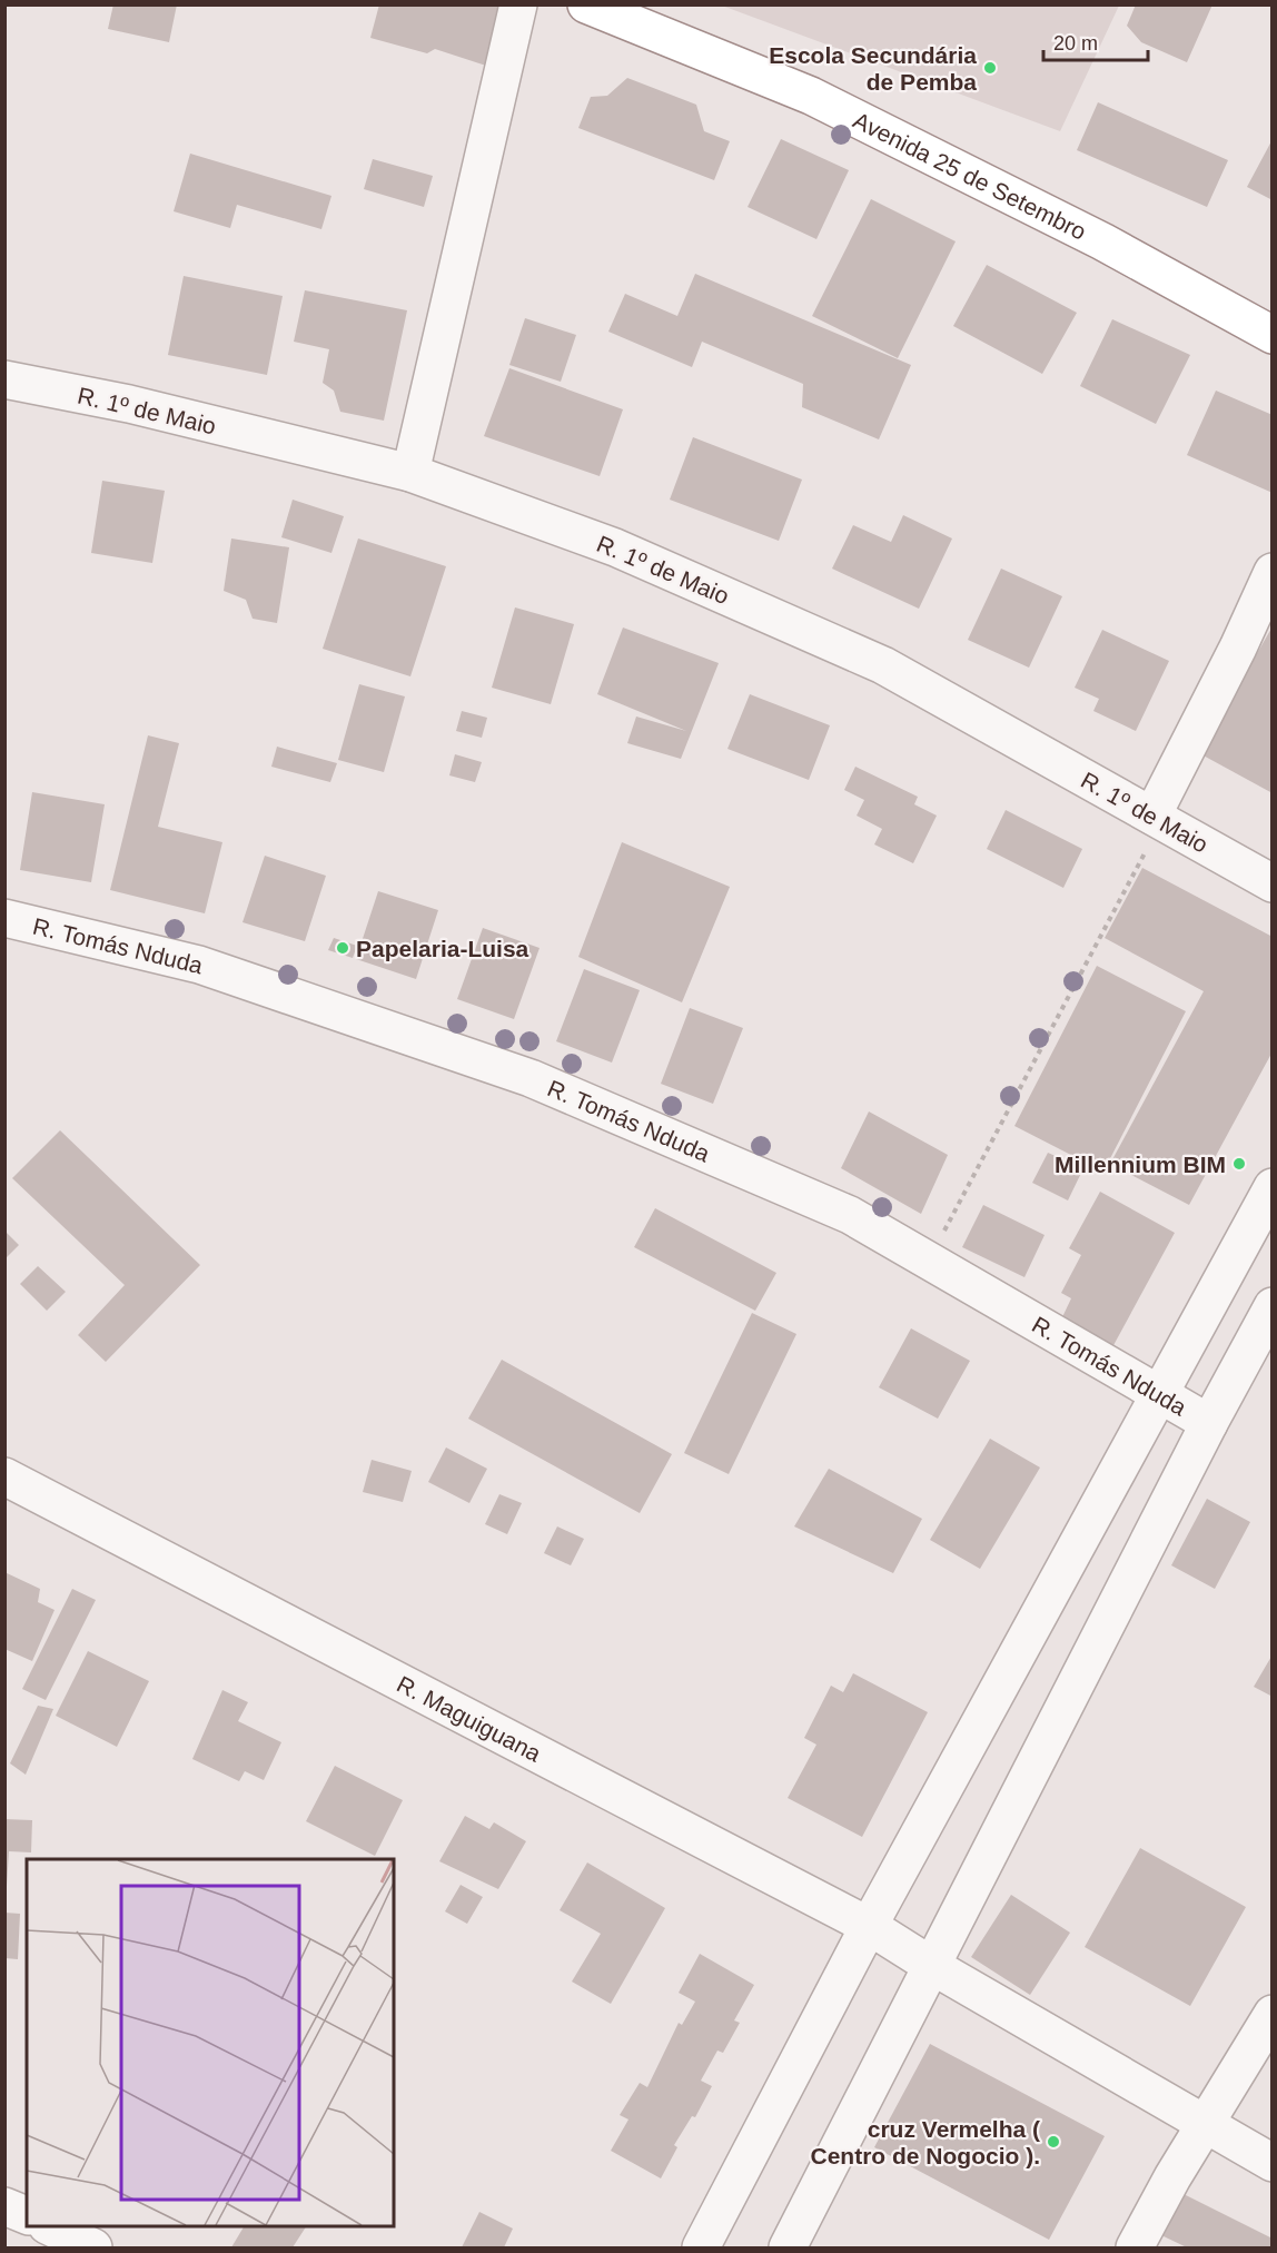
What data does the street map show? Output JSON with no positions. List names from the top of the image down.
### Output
{
  "streets": {
    "highway": ["Avenida 25 de Setembro"],
    "street": ["R. 1º de Maio", "R. Tomás Nduda", "R. Maguiguana"]
  },
  "places": [
    "Escola Secundária de Pemba",
    "Papelaria-Luisa",
    "Millennium BIM",
    "cruz Vermelha ( Centro de Nogocio )."
  ],
  "scale_bar": "20 m"
}
